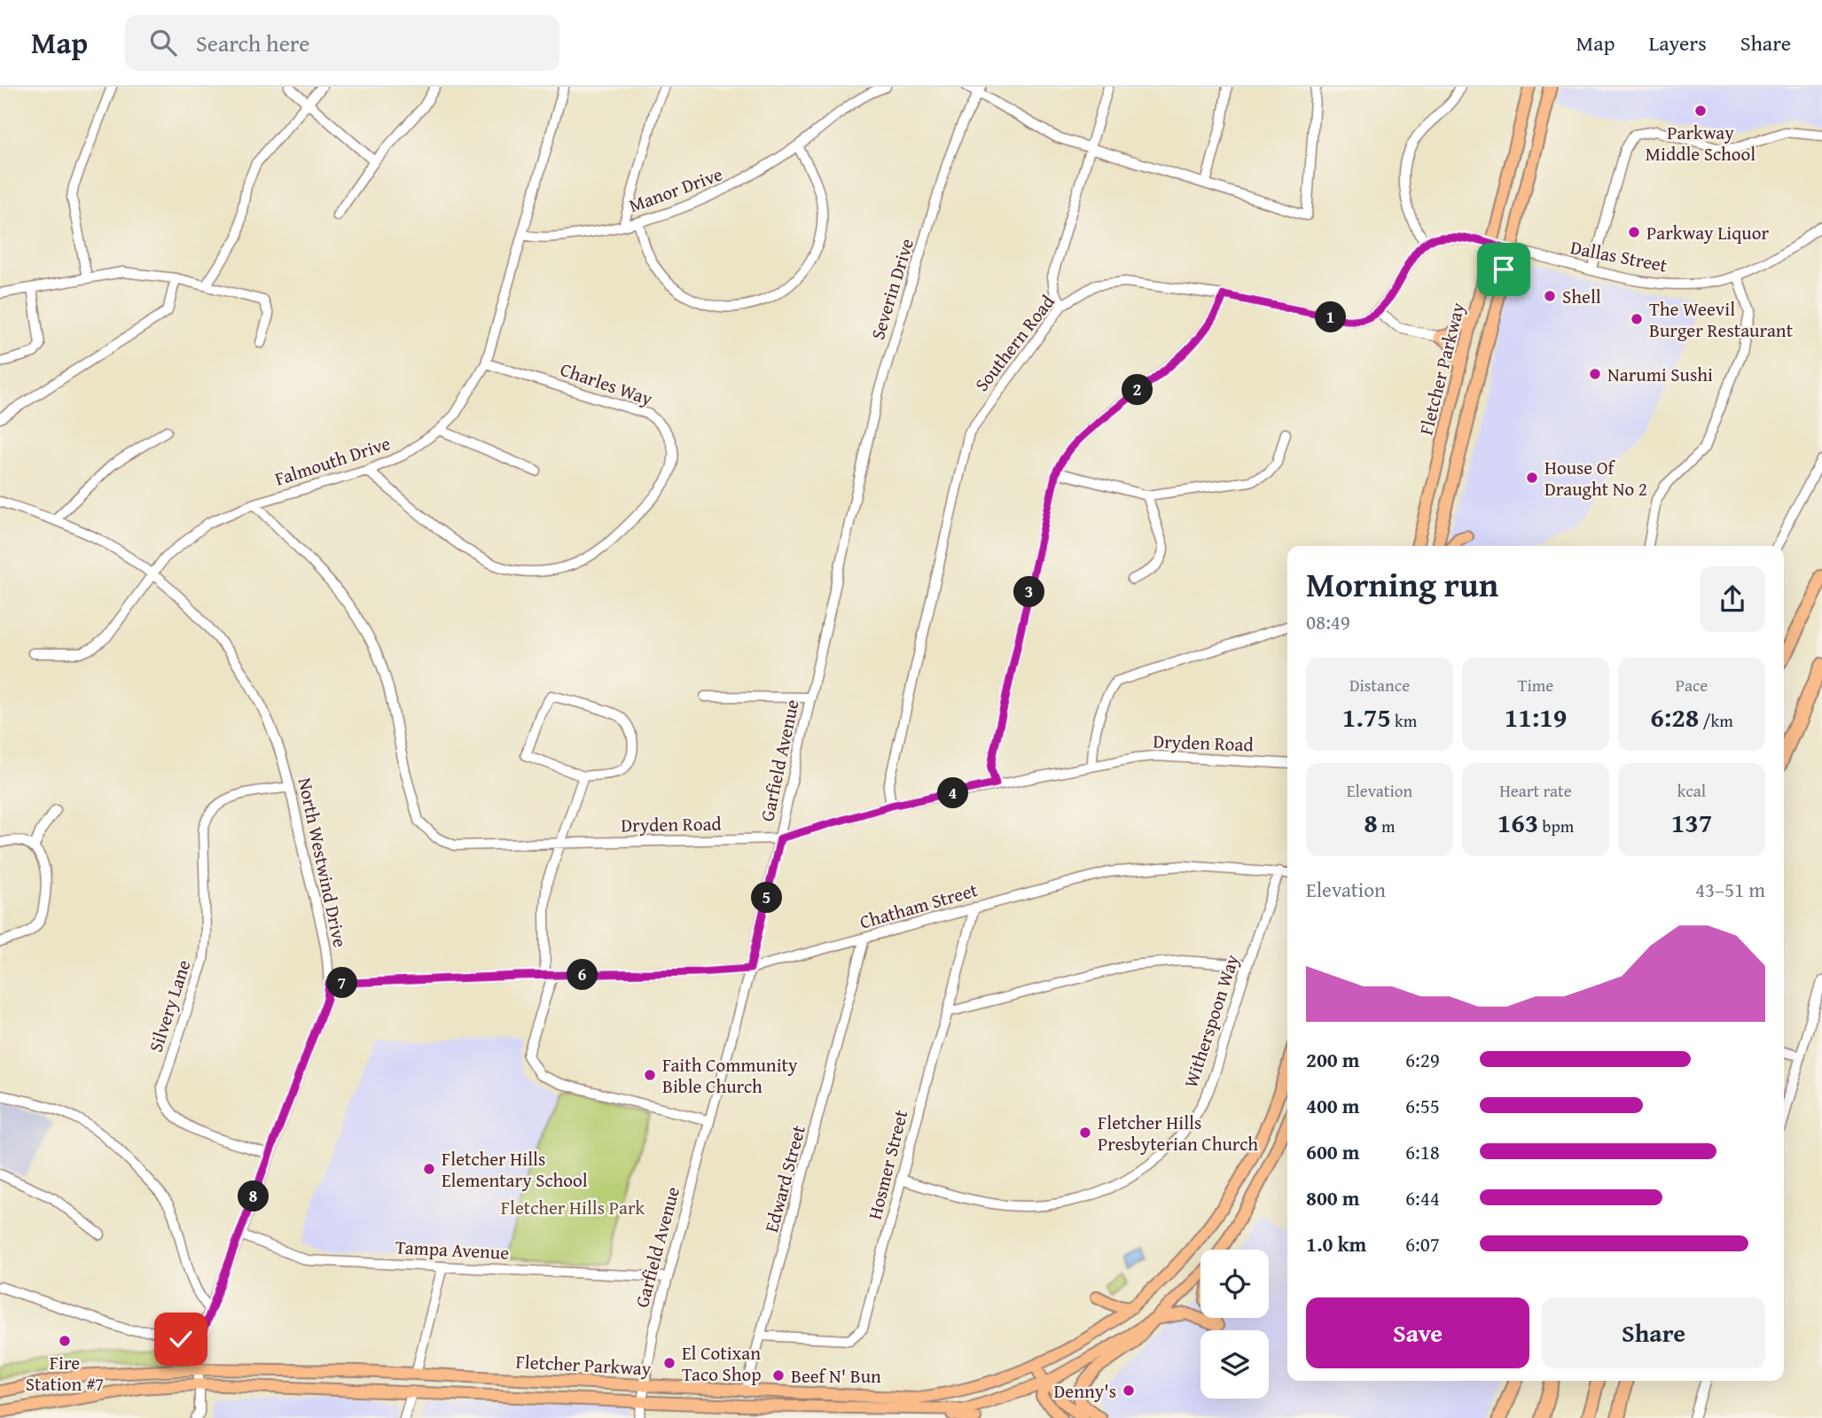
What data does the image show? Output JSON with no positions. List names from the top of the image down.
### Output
{
  "streets": {
    "main road": ["Fletcher Parkway"],
    "street": [
      "Manor Drive",
      "Dallas Street",
      "Severin Drive",
      "Southern Road",
      "Charles Way",
      "Falmouth Drive",
      "Dryden Road",
      "Garfield Avenue",
      "North Westwind Drive",
      "Chatham Street",
      "Silvery Lane",
      "Witherspoon Way",
      "Hosmer Street",
      "Edward Street",
      "Tampa Avenue"
    ]
  },
  "crossings": [
    ["Manor Drive", "Falmouth Drive"],
    ["Dallas Street", "Fletcher Parkway"],
    ["Severin Drive", "Garfield Avenue"],
    ["Southern Road", "Dryden Road"],
    ["Fletcher Parkway", "Garfield Avenue"],
    ["Fletcher Parkway", "North Westwind Drive"],
    ["Fletcher Parkway", "Edward Street"],
    ["Charles Way", "Falmouth Drive"],
    ["Falmouth Drive", "Dryden Road"],
    ["Falmouth Drive", "North Westwind Drive"],
    ["Dryden Road", "Garfield Avenue"],
    ["Garfield Avenue", "Chatham Street"],
    ["Garfield Avenue", "Tampa Avenue"],
    ["North Westwind Drive", "Chatham Street"],
    ["North Westwind Drive", "Silvery Lane"],
    ["North Westwind Drive", "Tampa Avenue"],
    ["Chatham Street", "Witherspoon Way"],
    ["Chatham Street", "Hosmer Street"],
    ["Chatham Street", "Edward Street"],
    ["Witherspoon Way", "Hosmer Street"],
    ["Hosmer Street", "Edward Street"]
  ],
  "parks": ["Fletcher Hills Park"],
  "places": [
    "Parkway Middle School",
    "Parkway Liquor",
    "Shell",
    "The Weevil Burger Restaurant",
    "Narumi Sushi",
    "House Of Draught No 2",
    "Faith Community Bible Church",
    "Fletcher Hills Presbyterian Church",
    "Fletcher Hills Elementary School",
    "Fire Station #7",
    "El Cotixan Taco Shop",
    "Beef N' Bun",
    "Denny's"
  ],
  "page": {
    "header": "Map",
    "search": "Search here",
    "nav": ["Map", "Layers", "Share"],
    "pins": [
      "1",
      "2",
      "3",
      "4",
      "5",
      "6",
      "7",
      "8"
    ],
    "heading": ["Morning run", "08:49"],
    "stats": [
      ["Distance", "1.75 km"],
      ["Time", "11:19"],
      ["Pace", "6:28 /km"],
      ["Elevation", "8 m"],
      ["Heart rate", "163 bpm"],
      ["kcal", "137"]
    ],
    "chart": ["Elevation", "43–51 m"],
    "list": [
      {
        "name": "200 m",
        "note": "6:29"
      },
      {
        "name": "400 m",
        "note": "6:55"
      },
      {
        "name": "600 m",
        "note": "6:18"
      },
      {
        "name": "800 m",
        "note": "6:44"
      },
      {
        "name": "1.0 km",
        "note": "6:07"
      }
    ],
    "buttons": ["Save", "Share"]
  }
}
